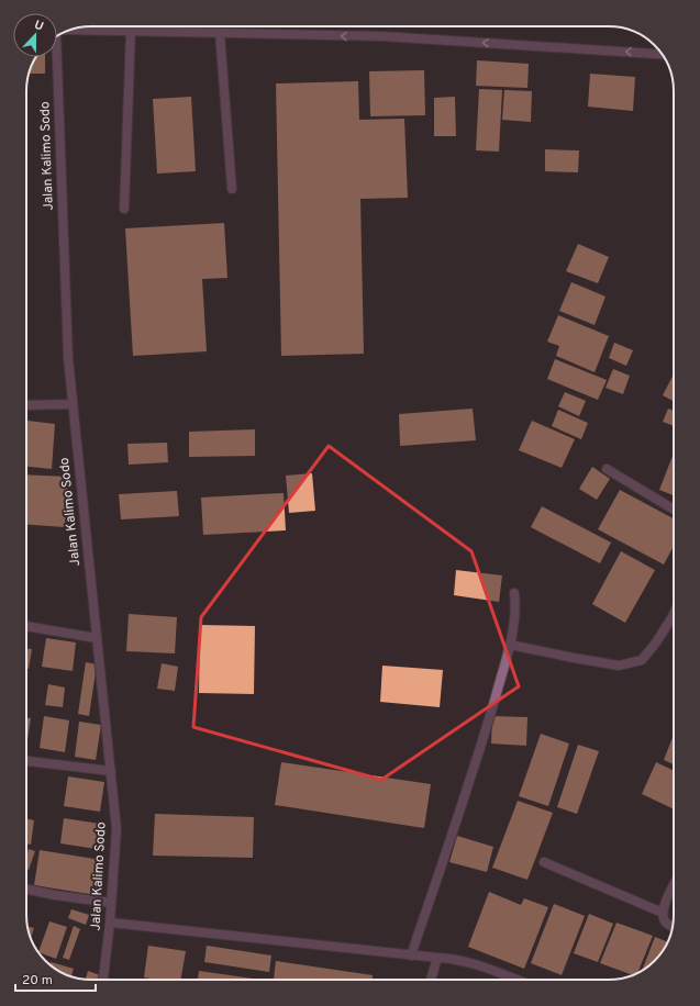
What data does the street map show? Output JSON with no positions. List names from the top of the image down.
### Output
{
  "streets": {
    "street": ["Jalan Kalimo Sodo"]
  },
  "scale_bar": "20 m",
  "north": "top"
}
